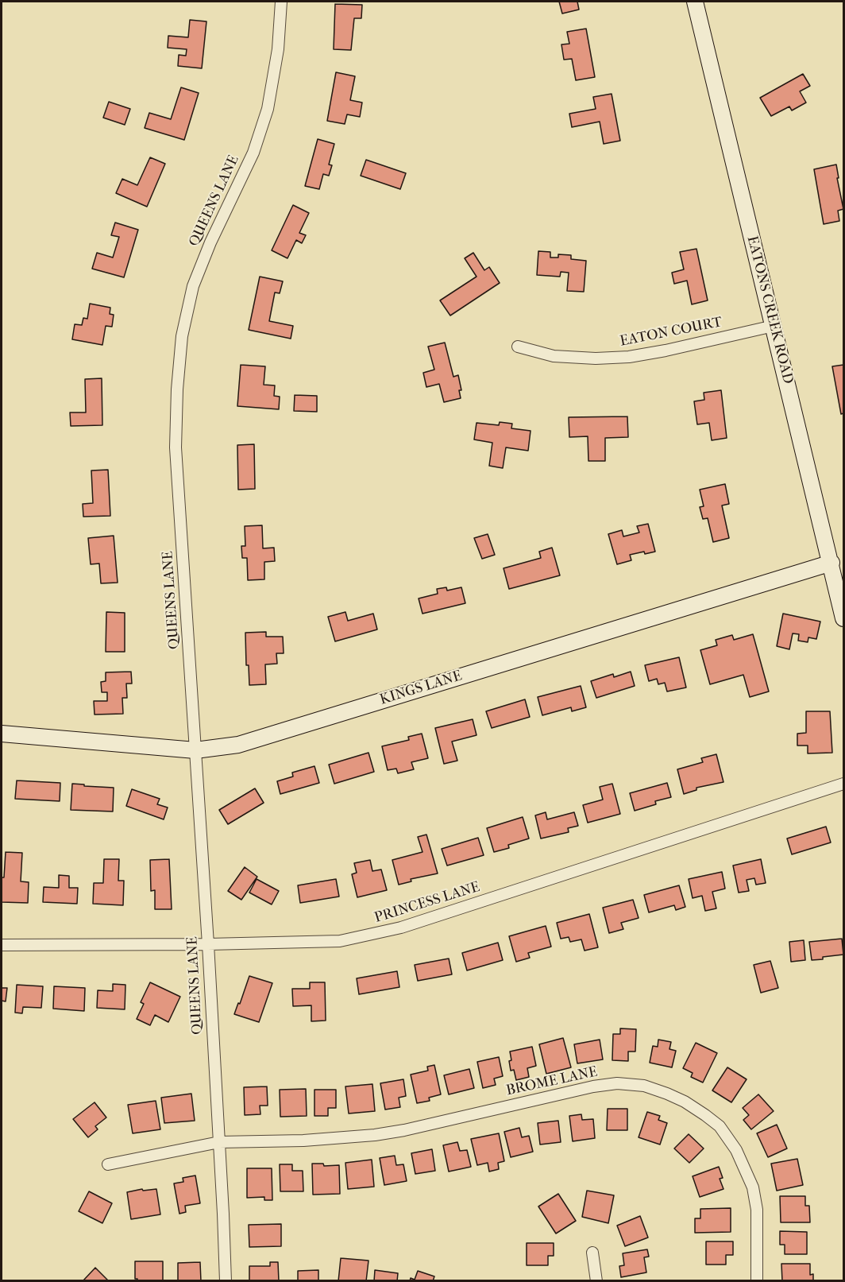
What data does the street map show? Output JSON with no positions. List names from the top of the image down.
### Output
{
  "streets": {
    "street": [
      "QUEENS LANE",
      "EATONS CREEK ROAD",
      "EATON COURT",
      "KINGS LANE",
      "PRINCESS LANE",
      "BROME LANE"
    ]
  },
  "crossings": [
    ["QUEENS LANE", "KINGS LANE"],
    ["QUEENS LANE", "PRINCESS LANE"],
    ["QUEENS LANE", "BROME LANE"],
    ["EATONS CREEK ROAD", "EATON COURT"],
    ["EATONS CREEK ROAD", "KINGS LANE"]
  ]
}
